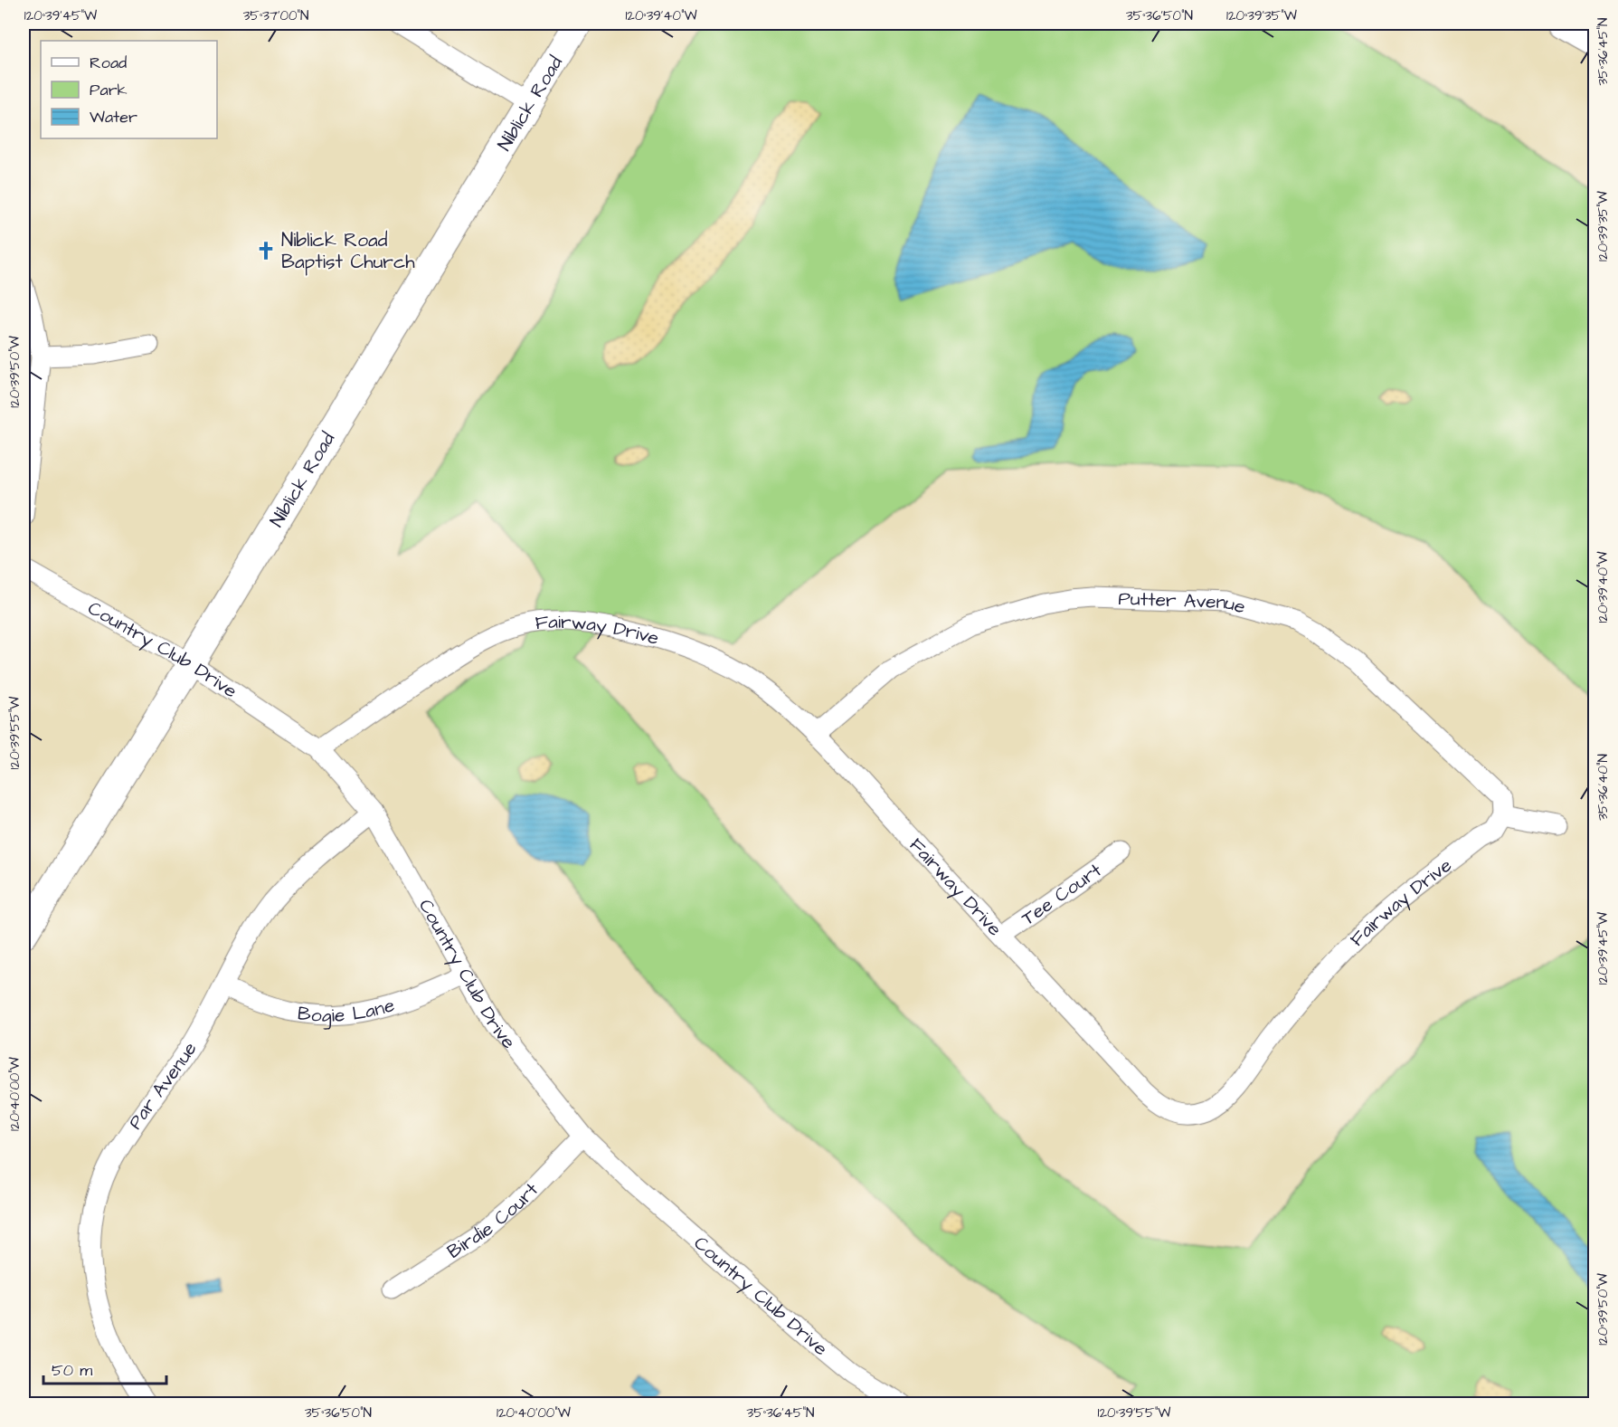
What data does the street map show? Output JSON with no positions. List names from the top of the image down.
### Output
{
  "streets": {
    "main road": ["Niblick Road"],
    "street": [
      "Putter Avenue",
      "Fairway Drive",
      "Country Club Drive",
      "Tee Court",
      "Bogie Lane",
      "Par Avenue",
      "Birdie Court"
    ]
  },
  "crossings": [
    ["Niblick Road", "Country Club Drive"],
    ["Putter Avenue", "Fairway Drive"],
    ["Fairway Drive", "Country Club Drive"],
    ["Fairway Drive", "Tee Court"],
    ["Country Club Drive", "Bogie Lane"],
    ["Country Club Drive", "Par Avenue"],
    ["Country Club Drive", "Birdie Court"],
    ["Bogie Lane", "Par Avenue"]
  ],
  "places": {
    "church": ["Niblick Road Baptist Church"]
  },
  "legend": ["Road", "Park", "Water"],
  "scale_bar": "50 m",
  "coordinates": [
    "120°39'45\"W",
    "35°37'00\"N",
    "120°39'40\"W",
    "35°36'50\"N",
    "120°39'35\"W",
    "35°36'45\"N",
    "120°39'50\"W",
    "120°39'55\"W",
    "35°36'40\"N",
    "120°40'00\"W"
  ]
}
